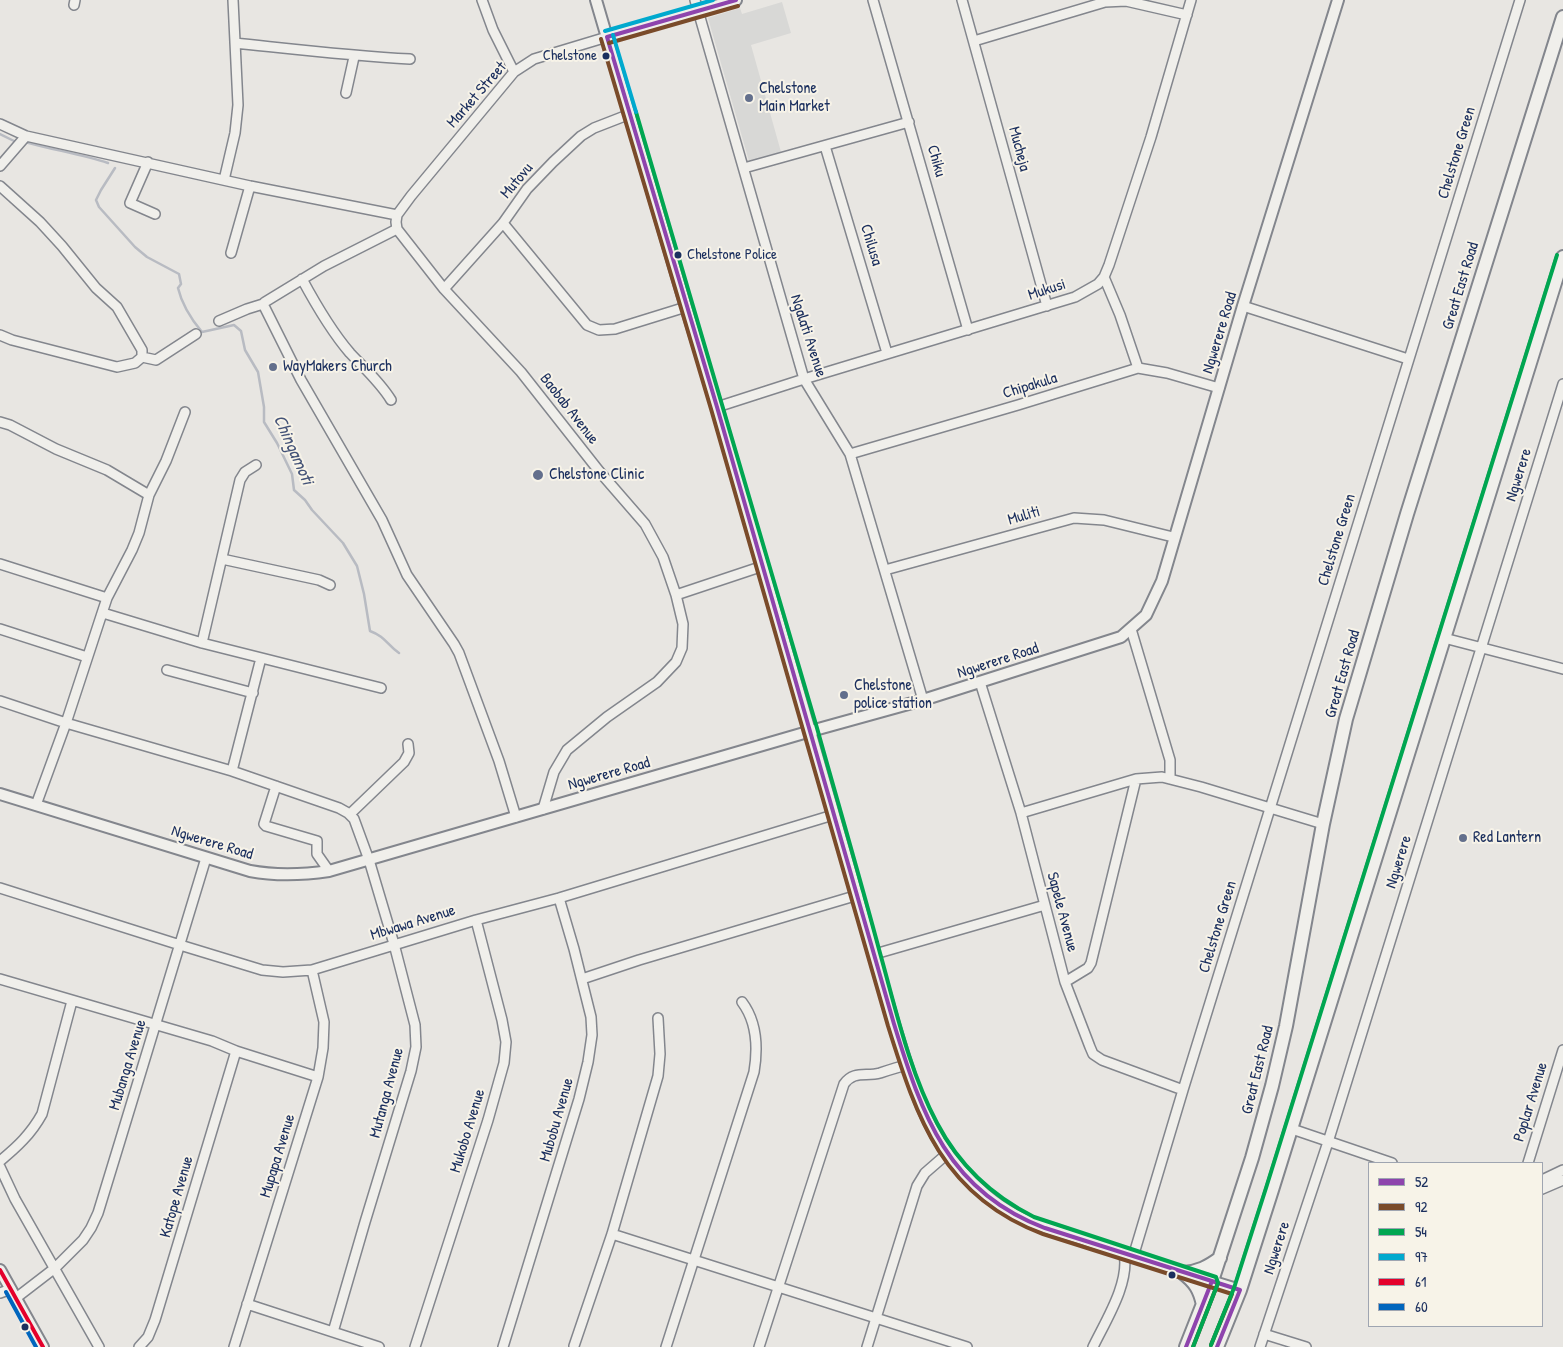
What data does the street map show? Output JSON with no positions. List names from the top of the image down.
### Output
{
  "streets": {
    "main road": ["Great East Road"],
    "street": [
      "Market Street",
      "Mucheja",
      "Chelstone Green",
      "Chiku",
      "Mutovu",
      "Chilusa",
      "Mukusi",
      "Ngwerere Road",
      "Ngalati Avenue",
      "Chipakula",
      "Baobab Avenue",
      "Ngwerere",
      "Muliti",
      "Sapele Avenue",
      "Mbwawa Avenue",
      "Mubanga Avenue",
      "Mutanga Avenue",
      "Poplar Avenue",
      "Mubobu Avenue",
      "Mukobo Avenue",
      "Mupapa Avenue",
      "Katope Avenue"
    ]
  },
  "crossings": [
    ["Market Street", "Ngalati Avenue"],
    ["Mucheja", "Mukusi"],
    ["Chelstone Green", "Sapele Avenue"],
    ["Chiku", "Mukusi"],
    ["Mutovu", "Baobab Avenue"],
    ["Chilusa", "Mukusi"],
    ["Mukusi", "Ngalati Avenue"],
    ["Ngwerere Road", "Ngalati Avenue"],
    ["Ngwerere Road", "Chipakula"],
    ["Ngwerere Road", "Baobab Avenue"],
    ["Ngwerere Road", "Muliti"],
    ["Ngwerere Road", "Sapele Avenue"],
    ["Ngwerere Road", "Mubanga Avenue"],
    ["Ngwerere Road", "Mutanga Avenue"],
    ["Ngalati Avenue", "Chipakula"],
    ["Ngalati Avenue", "Muliti"],
    ["Mbwawa Avenue", "Mubanga Avenue"],
    ["Mbwawa Avenue", "Mutanga Avenue"],
    ["Mbwawa Avenue", "Mubobu Avenue"],
    ["Mbwawa Avenue", "Mukobo Avenue"],
    ["Mbwawa Avenue", "Mupapa Avenue"]
  ],
  "water": ["Chingamoti"],
  "places": [
    "Chelstone",
    "Chelstone Main Market",
    "Chelstone Police",
    "WayMakers Church",
    "Chelstone Clinic",
    "Chelstone police station",
    "Red Lantern"
  ],
  "lines": [
    "transit line 52",
    "transit line 97",
    "transit line 92",
    "transit line 54",
    "transit line 61",
    "transit line 60"
  ],
  "legend": [
    "52",
    "92",
    "54",
    "97",
    "61",
    "60"
  ]
}
